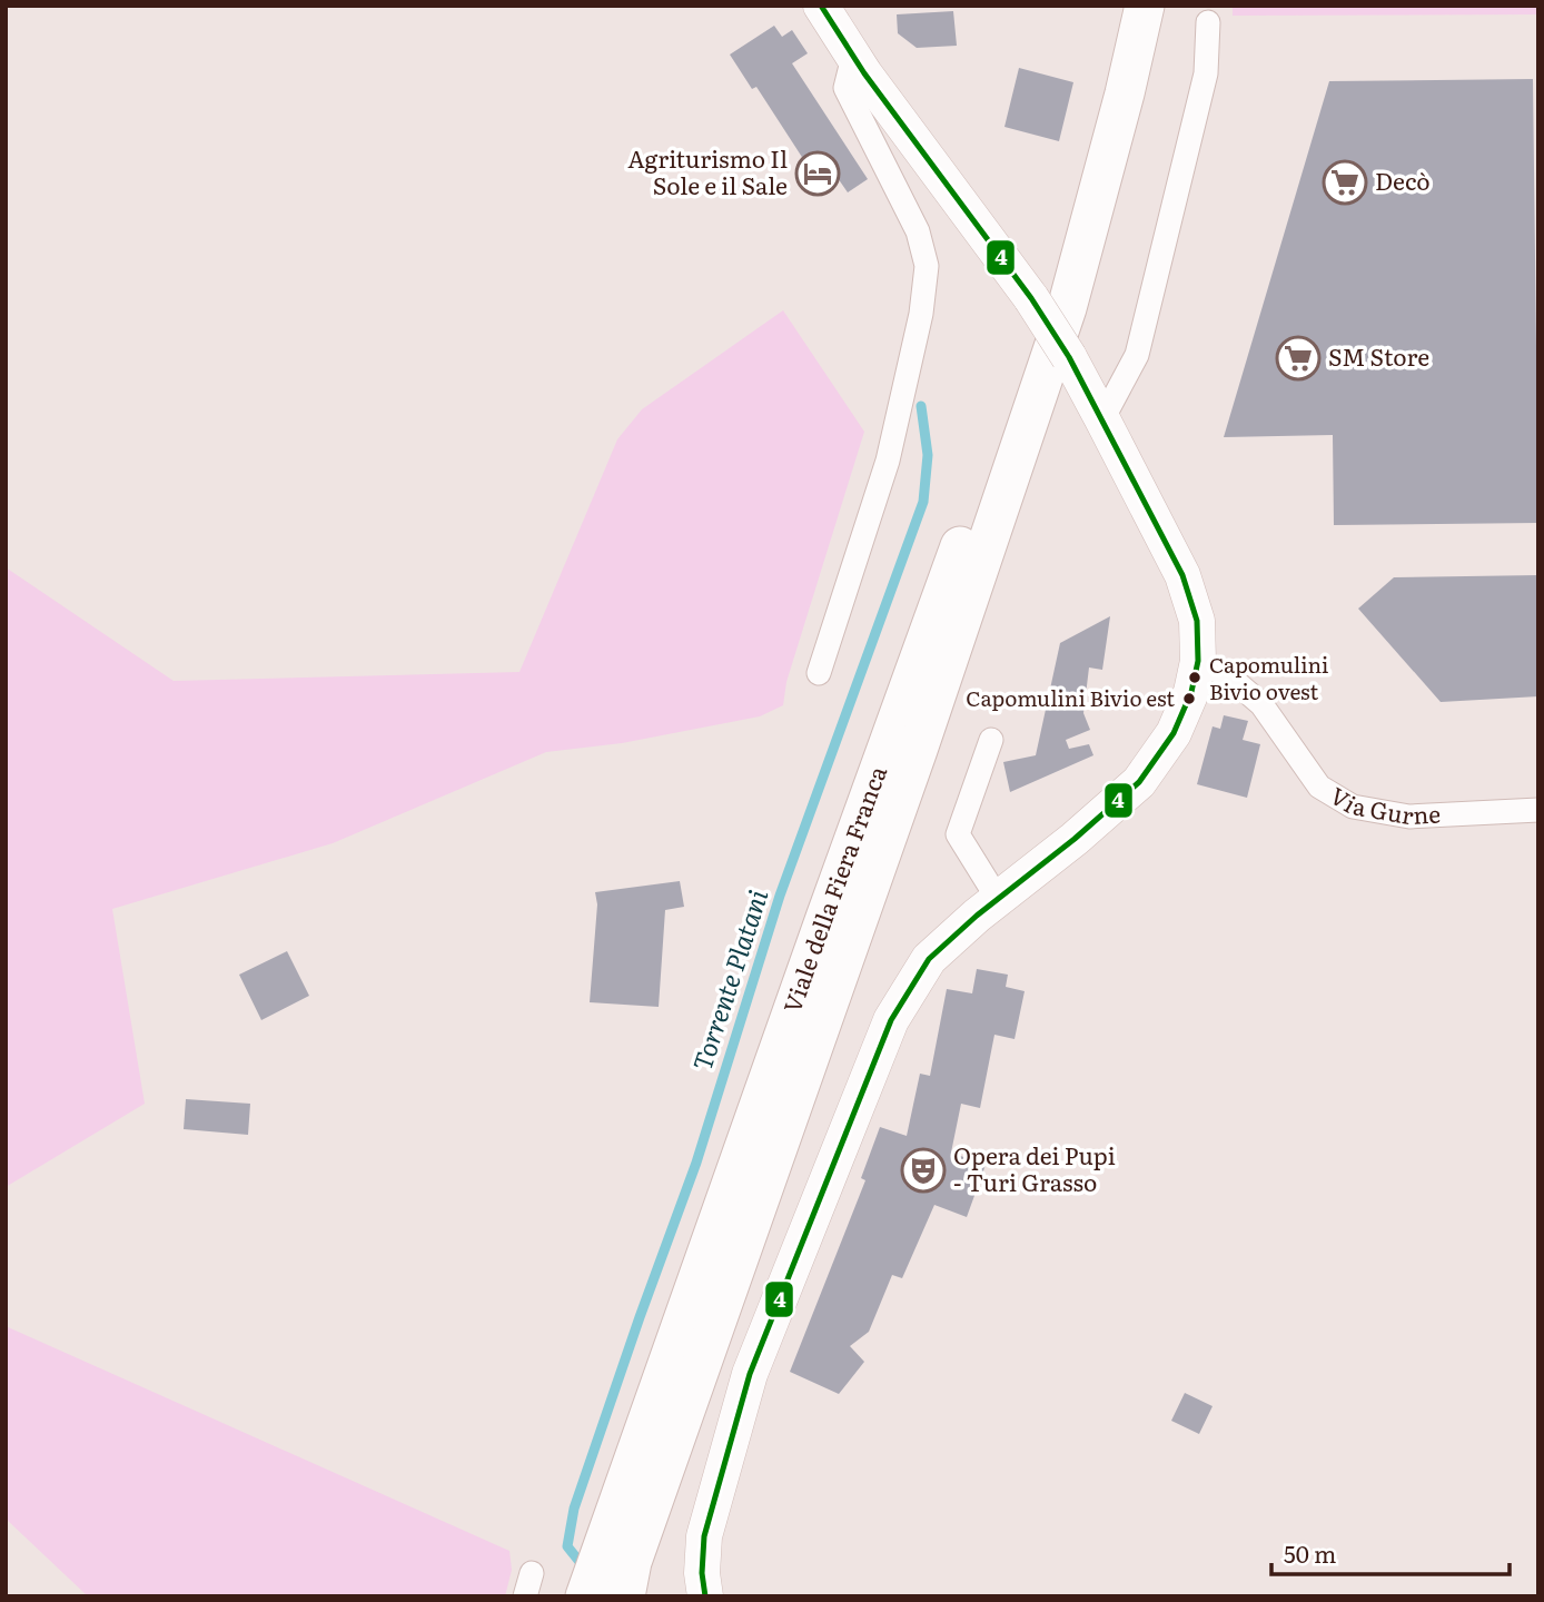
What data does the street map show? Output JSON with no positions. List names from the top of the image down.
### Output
{
  "streets": {
    "main road": ["Viale della Fiera Franca"],
    "street": ["Via Gurne"]
  },
  "water": ["Torrente Platani"],
  "places": {
    "hotel": ["Agriturismo Il Sole e il Sale"],
    "supermarket": ["Decò", "SM Store"],
    "other": ["Capomulini Bivio ovest", "Capomulini Bivio est"],
    "theatre": ["Opera dei Pupi - Turi Grasso"]
  },
  "lines": ["transit line 4"],
  "scale_bar": "50 m"
}
